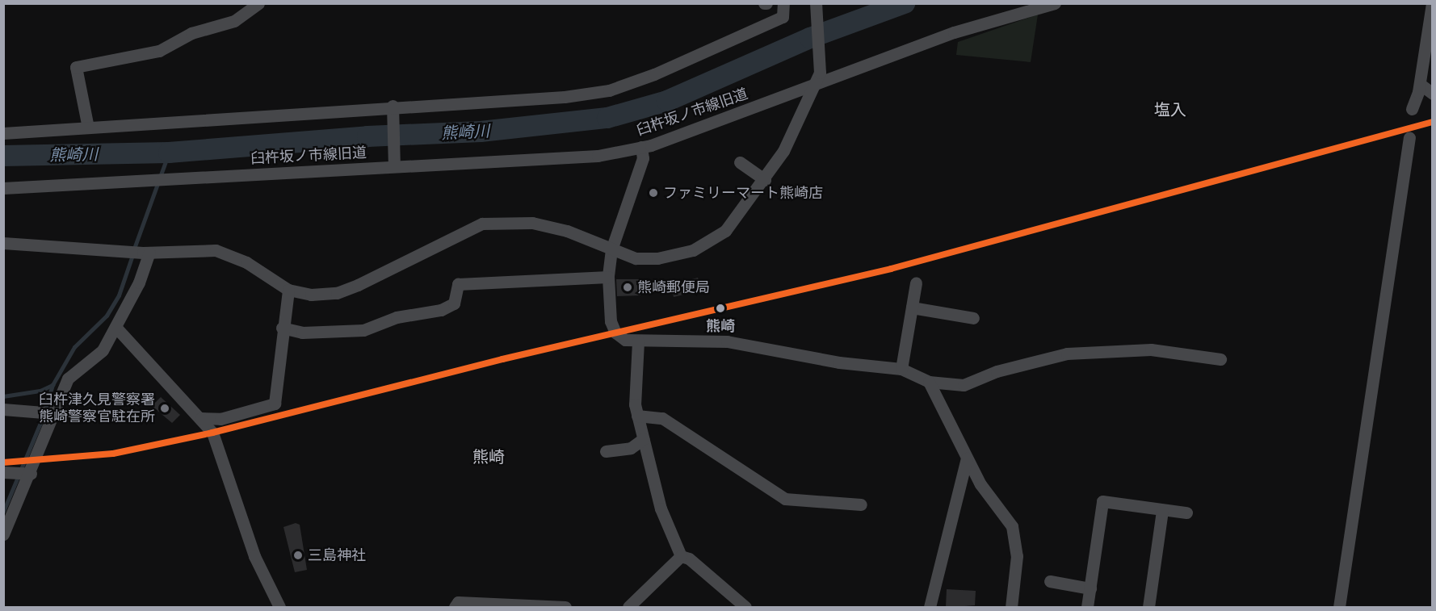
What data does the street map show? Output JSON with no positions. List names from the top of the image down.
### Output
{
  "streets": {
    "street": ["臼杵坂ノ市線旧道"]
  },
  "districts": ["塩入", "熊崎"],
  "water": ["熊崎川"],
  "places": [
    "ファミリーマート熊崎店",
    "熊崎郵便局",
    "熊崎",
    "臼杵津久見警察署 熊崎警察官駐在所",
    "三島神社"
  ]
}
